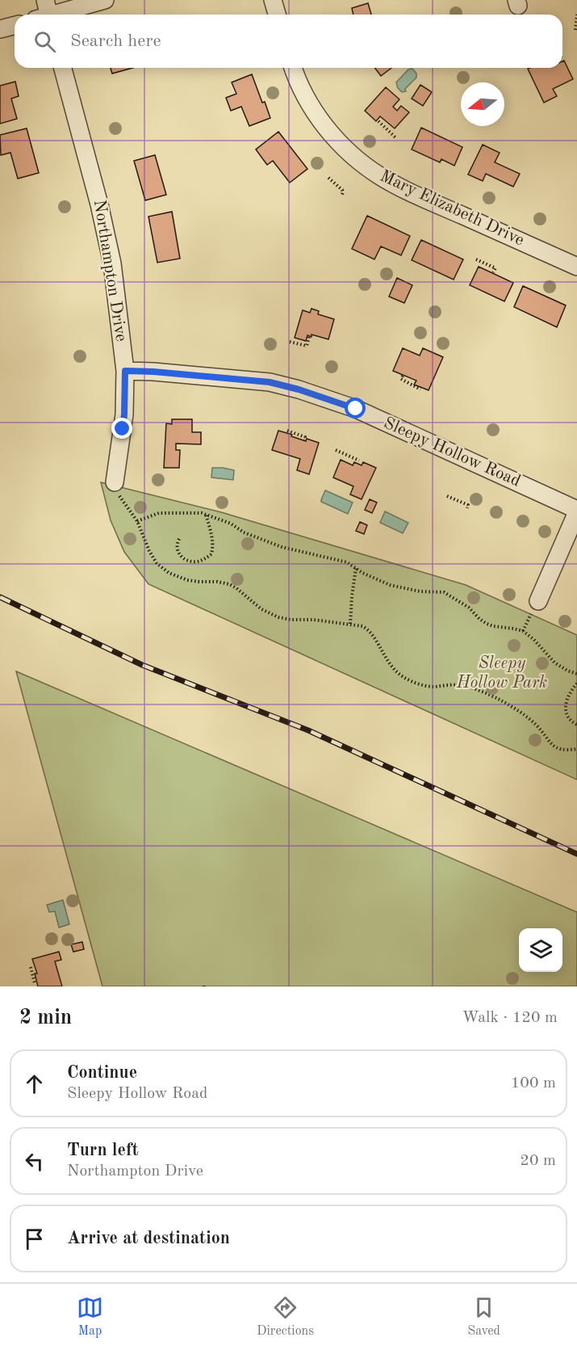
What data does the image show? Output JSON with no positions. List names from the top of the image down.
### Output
{
  "streets": {
    "street": ["Mary Elizabeth Drive", "Northampton Drive", "Sleepy Hollow Road"]
  },
  "crossings": [
    ["Northampton Drive", "Sleepy Hollow Road"]
  ],
  "parks": ["Sleepy Hollow Park"],
  "north": "left",
  "page": {
    "search": "Search here",
    "heading": ["2 min", "Walk · 120 m"],
    "list": [
      ["Continue", "Sleepy Hollow Road", "100 m"],
      ["Turn left", "Northampton Drive", "20 m"],
      "Arrive at destination"
    ],
    "nav": ["Map", "Directions", "Saved"]
  }
}
